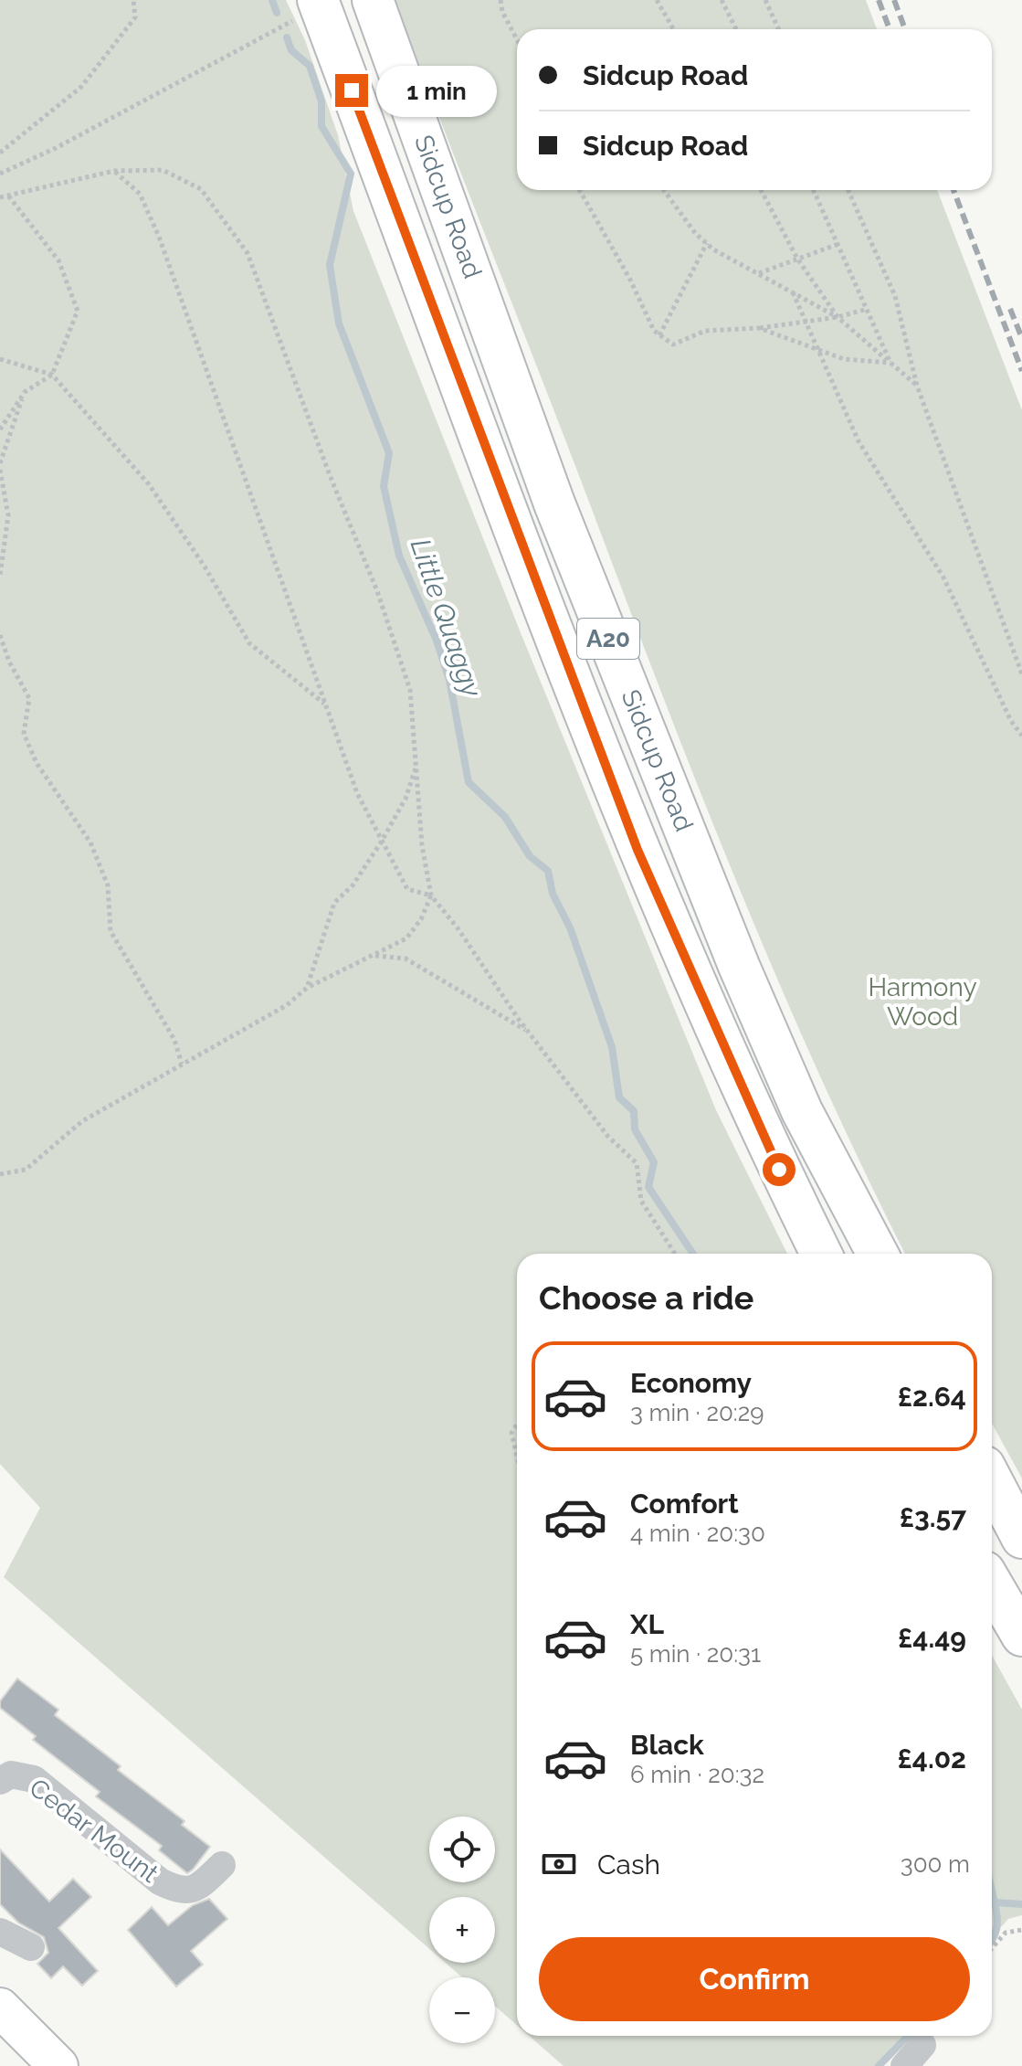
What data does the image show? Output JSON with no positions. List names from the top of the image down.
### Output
{
  "streets": {
    "highway": ["Sidcup Road", "A20"],
    "street": ["Cedar Mount"]
  },
  "water": ["Little Quaggy"],
  "parks": ["Harmony Wood"],
  "page": {
    "banner": ["Sidcup Road", "Sidcup Road"],
    "bubble": "1 min",
    "heading": "Choose a ride",
    "list": [
      {
        "name": "Economy",
        "note": "3 min · 20:29",
        "value": "£2.64"
      },
      {
        "name": "Comfort",
        "note": "4 min · 20:30",
        "value": "£3.57"
      },
      {
        "name": "XL",
        "note": "5 min · 20:31",
        "value": "£4.49"
      },
      {
        "name": "Black",
        "note": "6 min · 20:32",
        "value": "£4.02"
      }
    ],
    "map_buttons": ["+", "−"],
    "pay": ["Cash", "300 m"],
    "buttons": "Confirm"
  }
}
